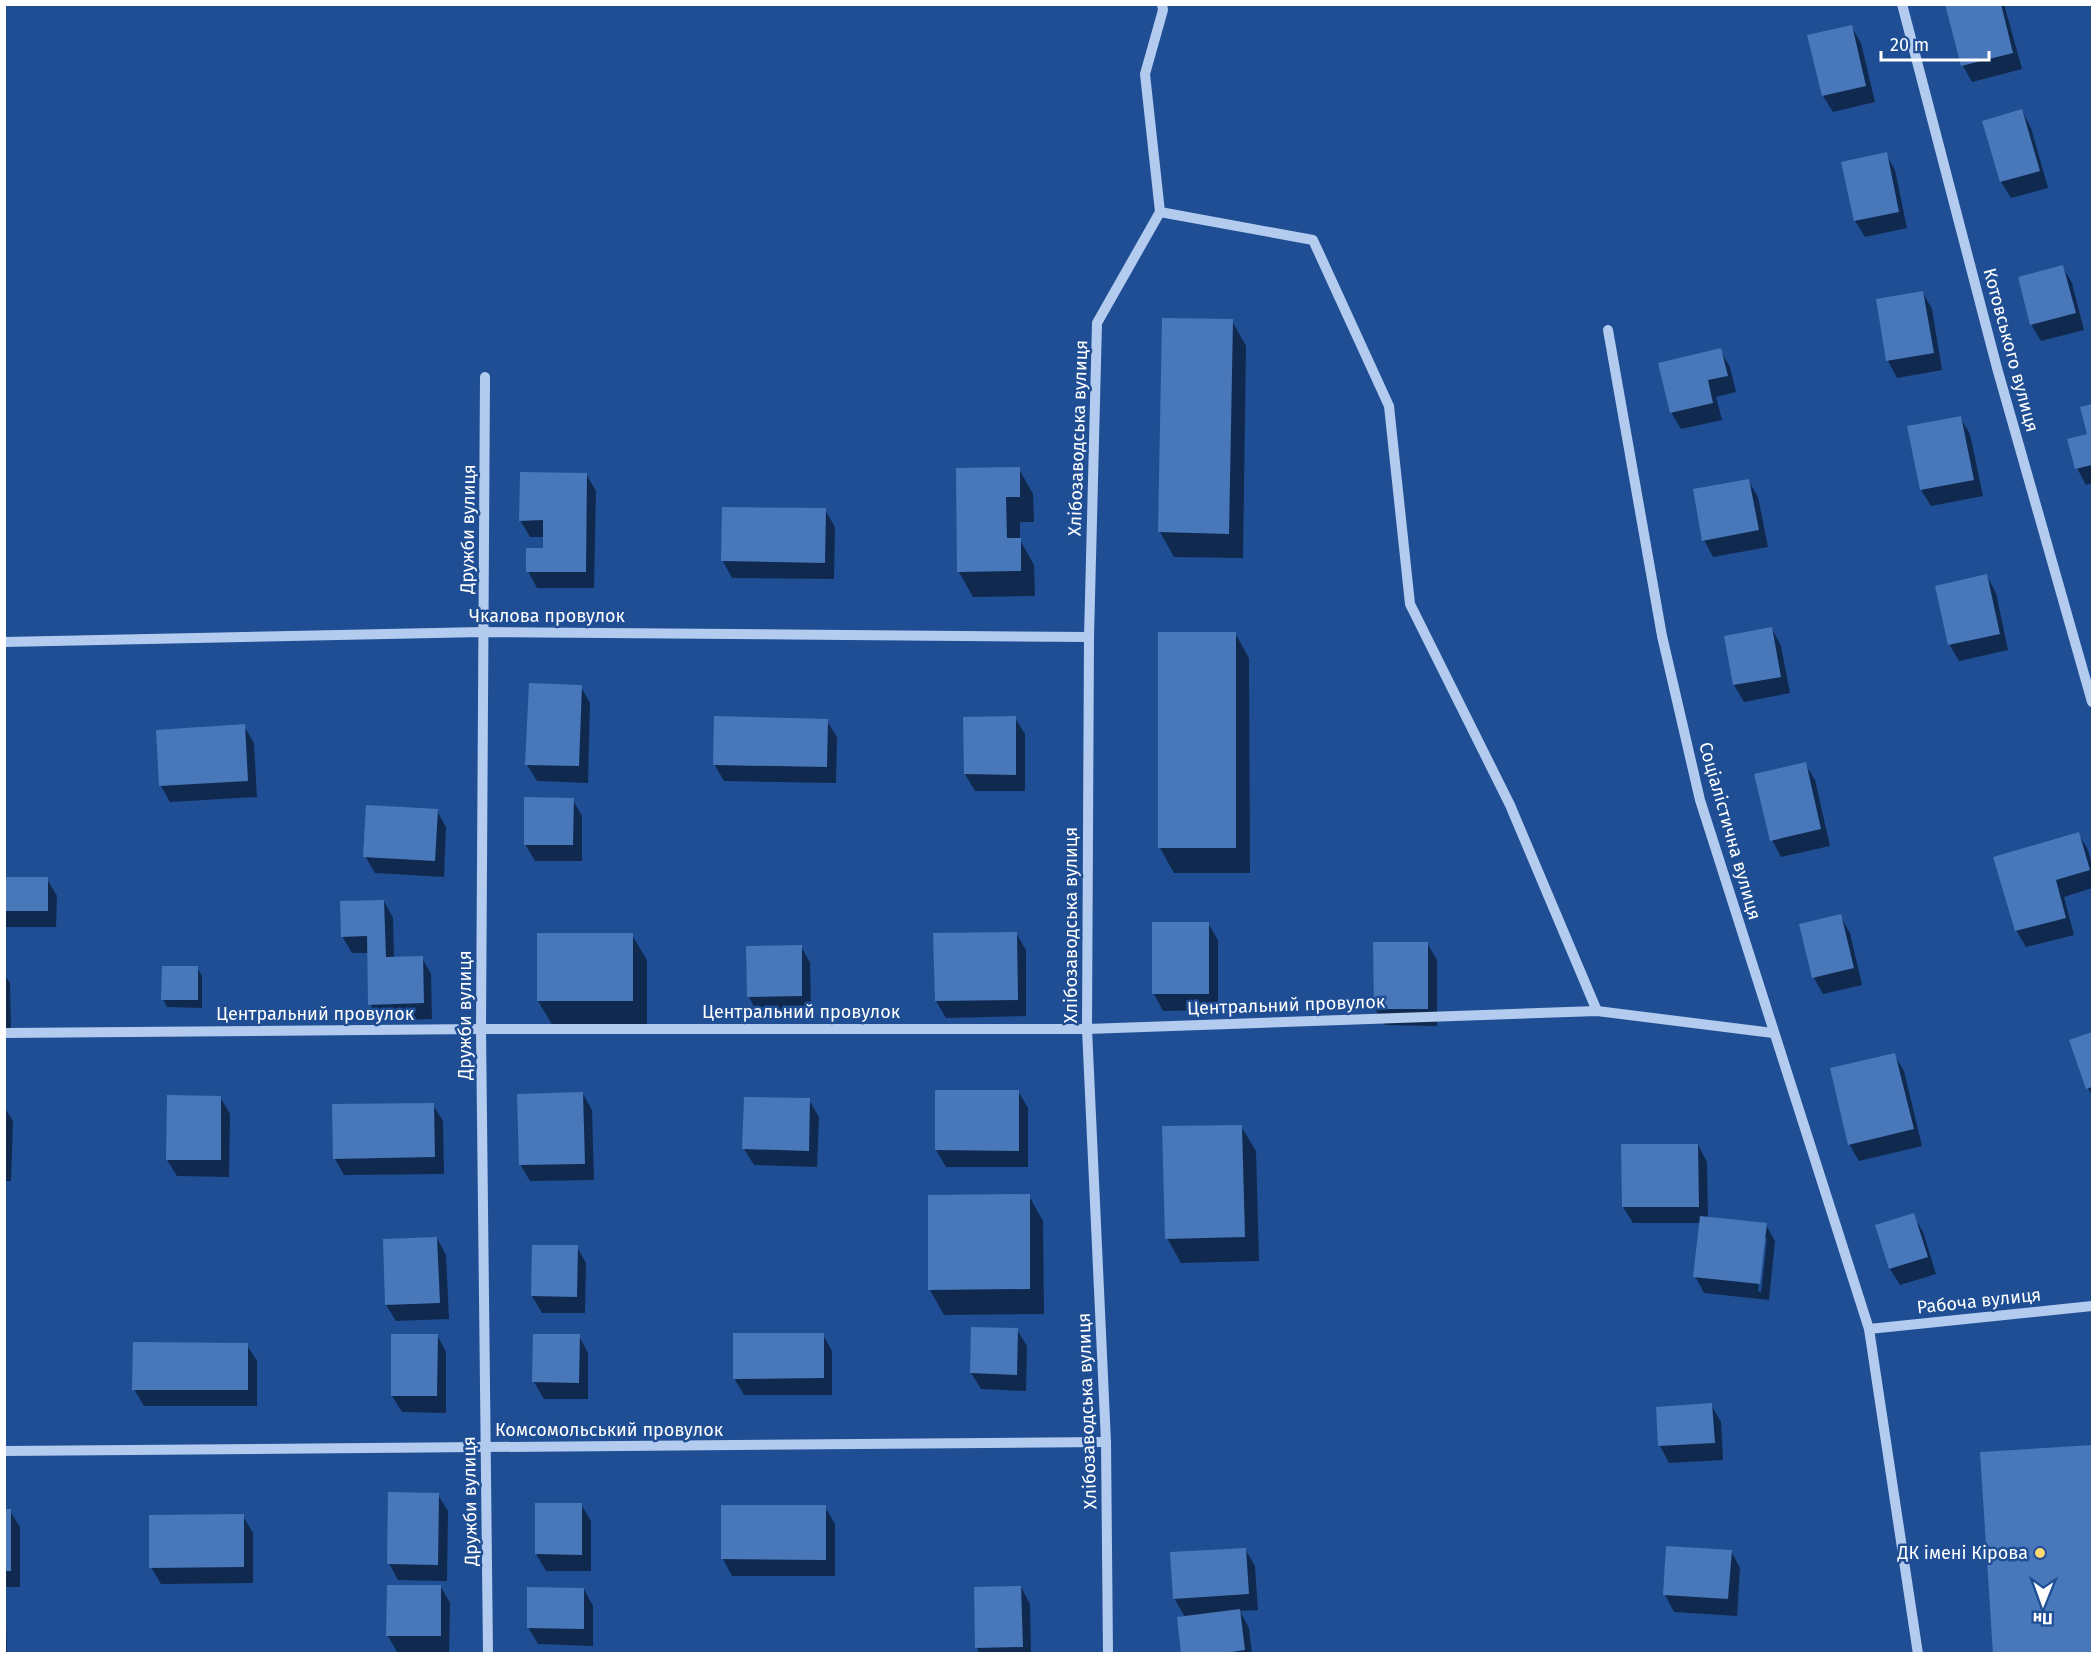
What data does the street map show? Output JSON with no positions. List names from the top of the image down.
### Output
{
  "streets": {
    "street": [
      "Котовського вулиця",
      "Хлібозаводська вулиця",
      "Дружби вулиця",
      "Чкалова провулок",
      "Соціалістична вулиця",
      "Центральний провулок",
      "Рабоча вулиця",
      "Комсомольський провулок"
    ]
  },
  "crossings": [
    ["Хлібозаводська вулиця", "Чкалова провулок"],
    ["Хлібозаводська вулиця", "Центральний провулок"],
    ["Хлібозаводська вулиця", "Комсомольський провулок"],
    ["Дружби вулиця", "Чкалова провулок"],
    ["Дружби вулиця", "Центральний провулок"],
    ["Дружби вулиця", "Комсомольський провулок"],
    ["Соціалістична вулиця", "Центральний провулок"],
    ["Соціалістична вулиця", "Рабоча вулиця"]
  ],
  "places": ["ДК імені Кірова"],
  "scale_bar": "20 m",
  "north": "bottom"
}
